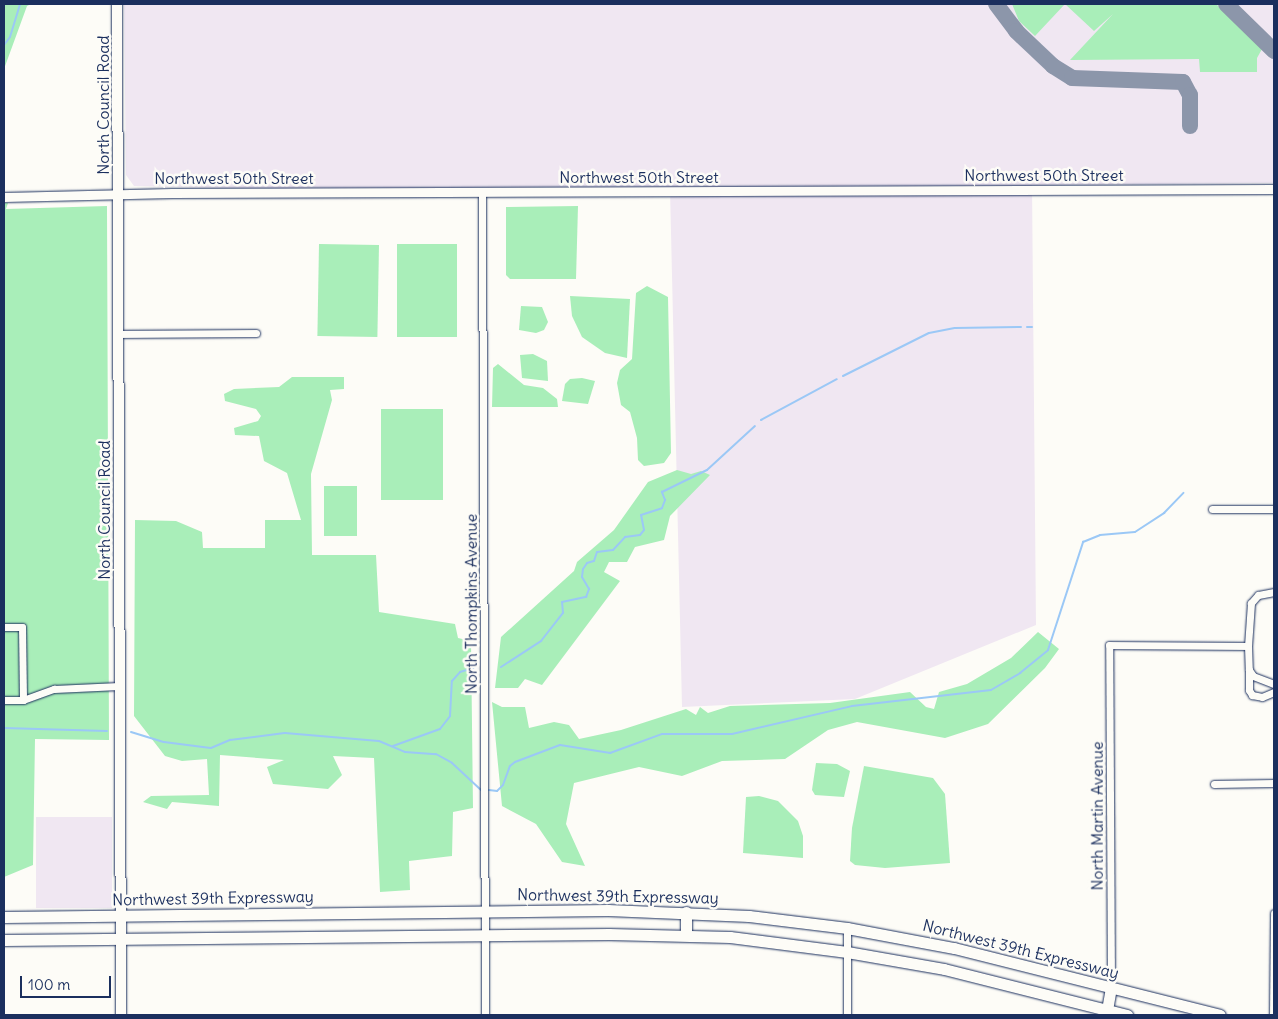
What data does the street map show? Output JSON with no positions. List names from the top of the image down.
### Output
{
  "streets": {
    "highway": ["Northwest 39th Expressway"],
    "main road": ["North Council Road"],
    "street": ["Northwest 50th Street", "North Thompkins Avenue", "North Martin Avenue"]
  },
  "crossings": [
    ["North Council Road", "Northwest 50th Street"],
    ["North Council Road", "Northwest 39th Expressway"],
    ["Northwest 50th Street", "North Thompkins Avenue"],
    ["North Thompkins Avenue", "Northwest 39th Expressway"],
    ["North Martin Avenue", "Northwest 39th Expressway"]
  ],
  "scale_bar": "100 m"
}
